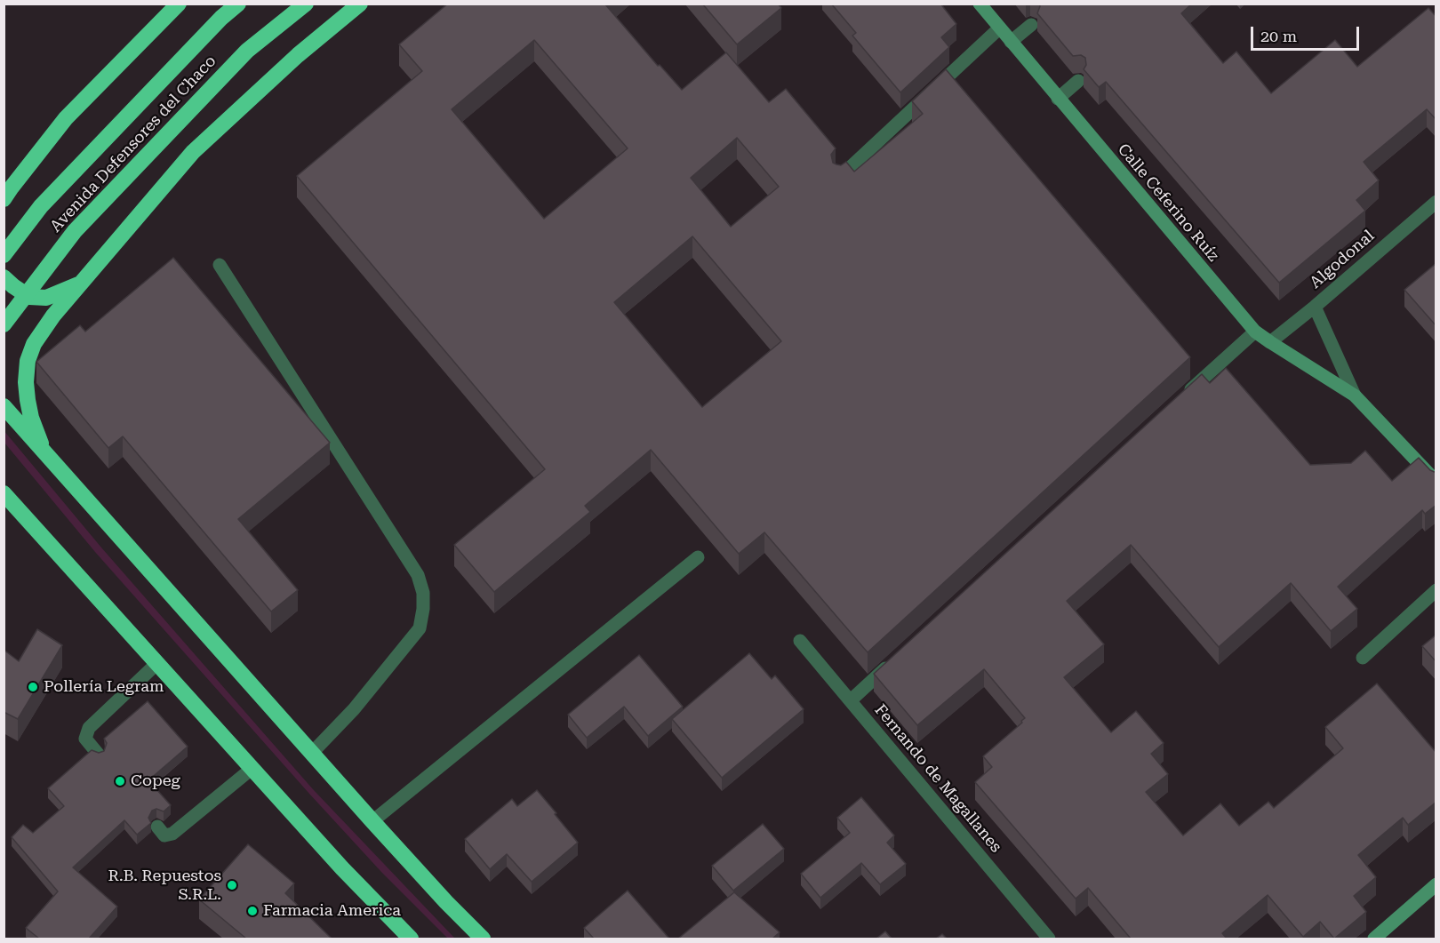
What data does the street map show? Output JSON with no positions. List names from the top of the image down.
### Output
{
  "streets": {
    "highway": ["Avenida Defensores del Chaco"],
    "street": ["Calle Ceferino Ruíz", "Algodonal", "Fernando de Magallanes"]
  },
  "crossings": [
    ["Calle Ceferino Ruíz", "Algodonal"]
  ],
  "places": [
    "Pollería Legram",
    "Copeg",
    "R.B. Repuestos S.R.L.",
    "Farmacia America"
  ],
  "scale_bar": "20 m"
}
